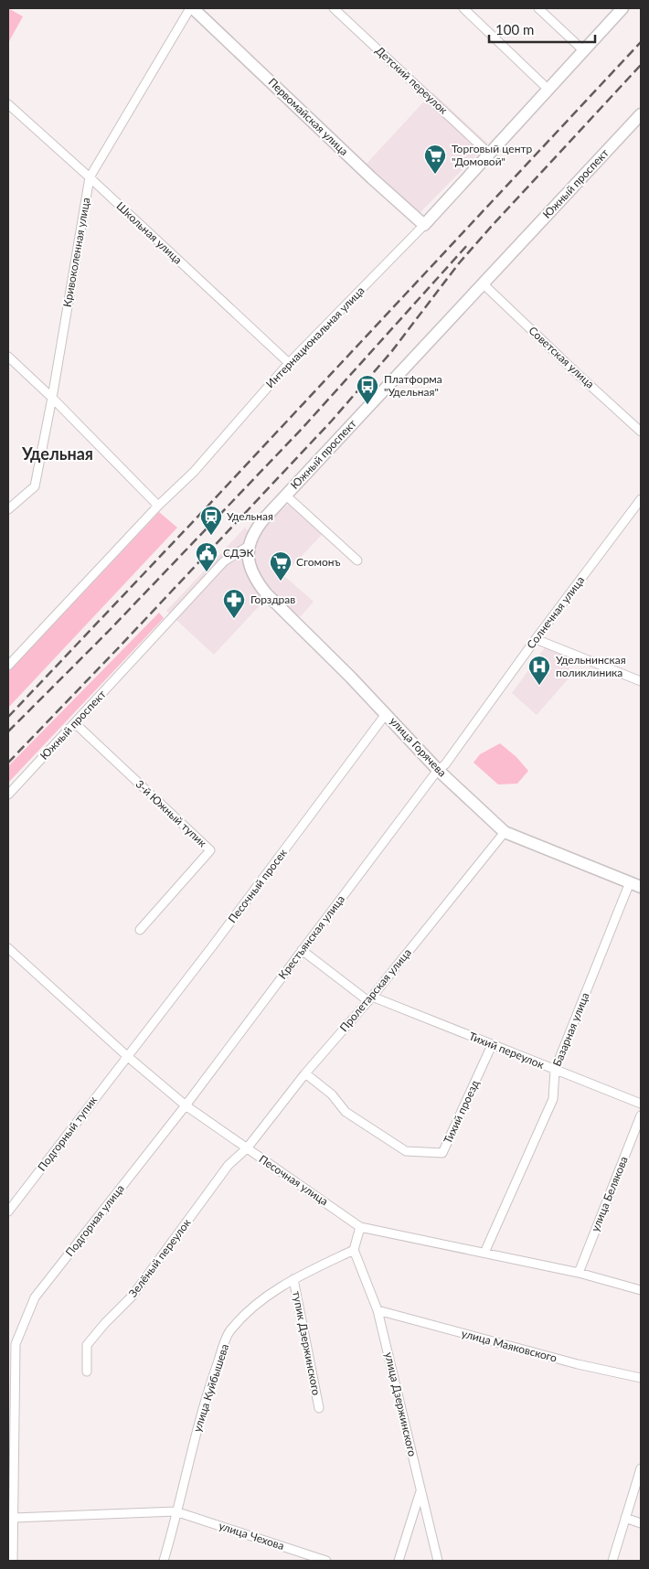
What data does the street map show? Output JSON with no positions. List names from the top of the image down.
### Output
{
  "streets": {
    "main road": [
      "Первомайская улица",
      "Южный проспект",
      "Интернациональная улица",
      "улица Горячева"
    ],
    "street": [
      "Детский переулок",
      "Школьная улица",
      "Кривоколенная улица",
      "Советская улица",
      "Солнечная улица",
      "3-й Южный тупик",
      "Песочный просек",
      "Крестьянская улица",
      "Пролетарская улица",
      "Базарная улица",
      "Тихий переулок",
      "Тихий проезд",
      "Подгорный тупик",
      "Песочная улица",
      "улица Белякова",
      "Подгорная улица",
      "Зелёный переулок",
      "тупик Дзержинского",
      "улица Маяковского",
      "улица Куйбышева",
      "улица Дзержинского",
      "улица Чехова"
    ]
  },
  "crossings": [
    ["Детский переулок", "Интернациональная улица"],
    ["Первомайская улица", "Кривоколенная улица"],
    ["Первомайская улица", "Интернациональная улица"],
    ["Южный проспект", "Советская улица"],
    ["Южный проспект", "улица Горячева"],
    ["Южный проспект", "3-й Южный тупик"],
    ["Школьная улица", "Кривоколенная улица"],
    ["Школьная улица", "Интернациональная улица"],
    ["Солнечная улица", "улица Горячева"],
    ["Солнечная улица", "Крестьянская улица"],
    ["улица Горячева", "Песочный просек"],
    ["улица Горячева", "Крестьянская улица"],
    ["улица Горячева", "Пролетарская улица"],
    ["улица Горячева", "Базарная улица"],
    ["Песочный просек", "Подгорный тупик"],
    ["Песочный просек", "Песочная улица"],
    ["Крестьянская улица", "Тихий переулок"],
    ["Крестьянская улица", "Песочная улица"],
    ["Крестьянская улица", "Подгорная улица"],
    ["Пролетарская улица", "Тихий переулок"],
    ["Пролетарская улица", "Тихий проезд"],
    ["Пролетарская улица", "Песочная улица"],
    ["Пролетарская улица", "Зелёный переулок"],
    ["Базарная улица", "Тихий переулок"],
    ["Базарная улица", "Песочная улица"],
    ["Тихий переулок", "Тихий проезд"],
    ["Подгорный тупик", "Песочная улица"],
    ["Песочная улица", "улица Белякова"],
    ["Песочная улица", "Подгорная улица"],
    ["Песочная улица", "Зелёный переулок"],
    ["тупик Дзержинского", "улица Куйбышева"],
    ["улица Маяковского", "улица Дзержинского"],
    ["улица Куйбышева", "улица Дзержинского"],
    ["улица Куйбышева", "улица Чехова"]
  ],
  "districts": ["Удельная"],
  "places": {
    "supermarket": ["Торговый центр \"Домовой\"", "Сгомонъ"],
    "bus stop": ["Платформа \"Удельная\""],
    "station": ["Удельная"],
    "public building": ["СДЭК"],
    "pharmacy": ["Горздрав"],
    "hospital": ["Удельнинская поликлиника"]
  },
  "scale_bar": "100 m"
}
